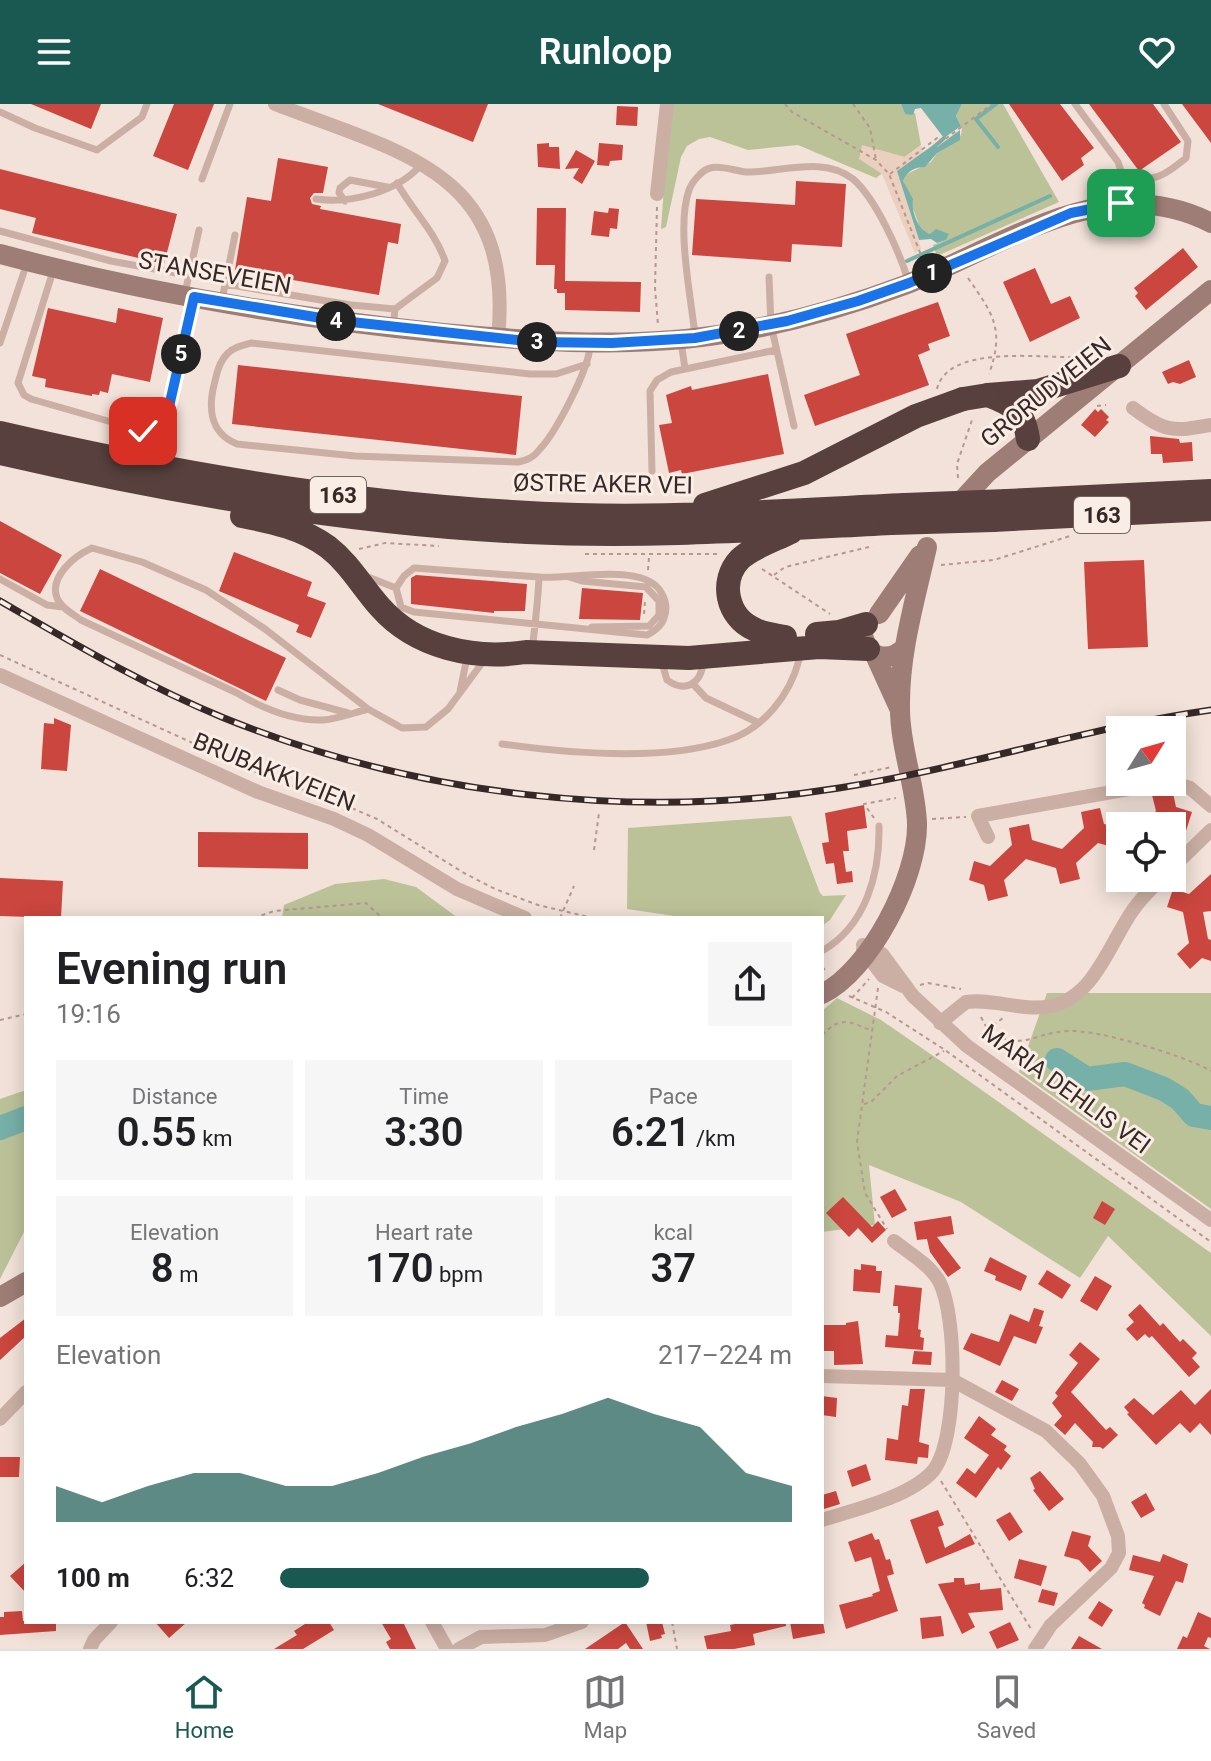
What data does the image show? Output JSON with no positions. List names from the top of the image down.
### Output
{
  "streets": {
    "highway": ["ØSTRE AKER VEI", "163"],
    "street": [
      "STANSEVEIEN",
      "GRORUDVEIEN",
      "BRUBAKKVEIEN",
      "MARIA DEHLIS VEI"
    ]
  },
  "crossings": [
    ["GRORUDVEIEN", "163"],
    ["GRORUDVEIEN", "MARIA DEHLIS VEI"],
    ["ØSTRE AKER VEI", "163"]
  ],
  "north": "top right",
  "page": {
    "header": "Runloop",
    "pins": [
      "1",
      "4",
      "2",
      "3",
      "5"
    ],
    "heading": ["Evening run", "19:16"],
    "stats": [
      ["Distance", "0.55 km"],
      ["Time", "3:30"],
      ["Pace", "6:21 /km"],
      ["Elevation", "8 m"],
      ["Heart rate", "170 bpm"],
      ["kcal", "37"]
    ],
    "chart": ["Elevation", "217–224 m"],
    "list": [
      {
        "name": "100 m",
        "note": "6:32"
      }
    ],
    "tabs": ["Home", "Map", "Saved"]
  }
}
